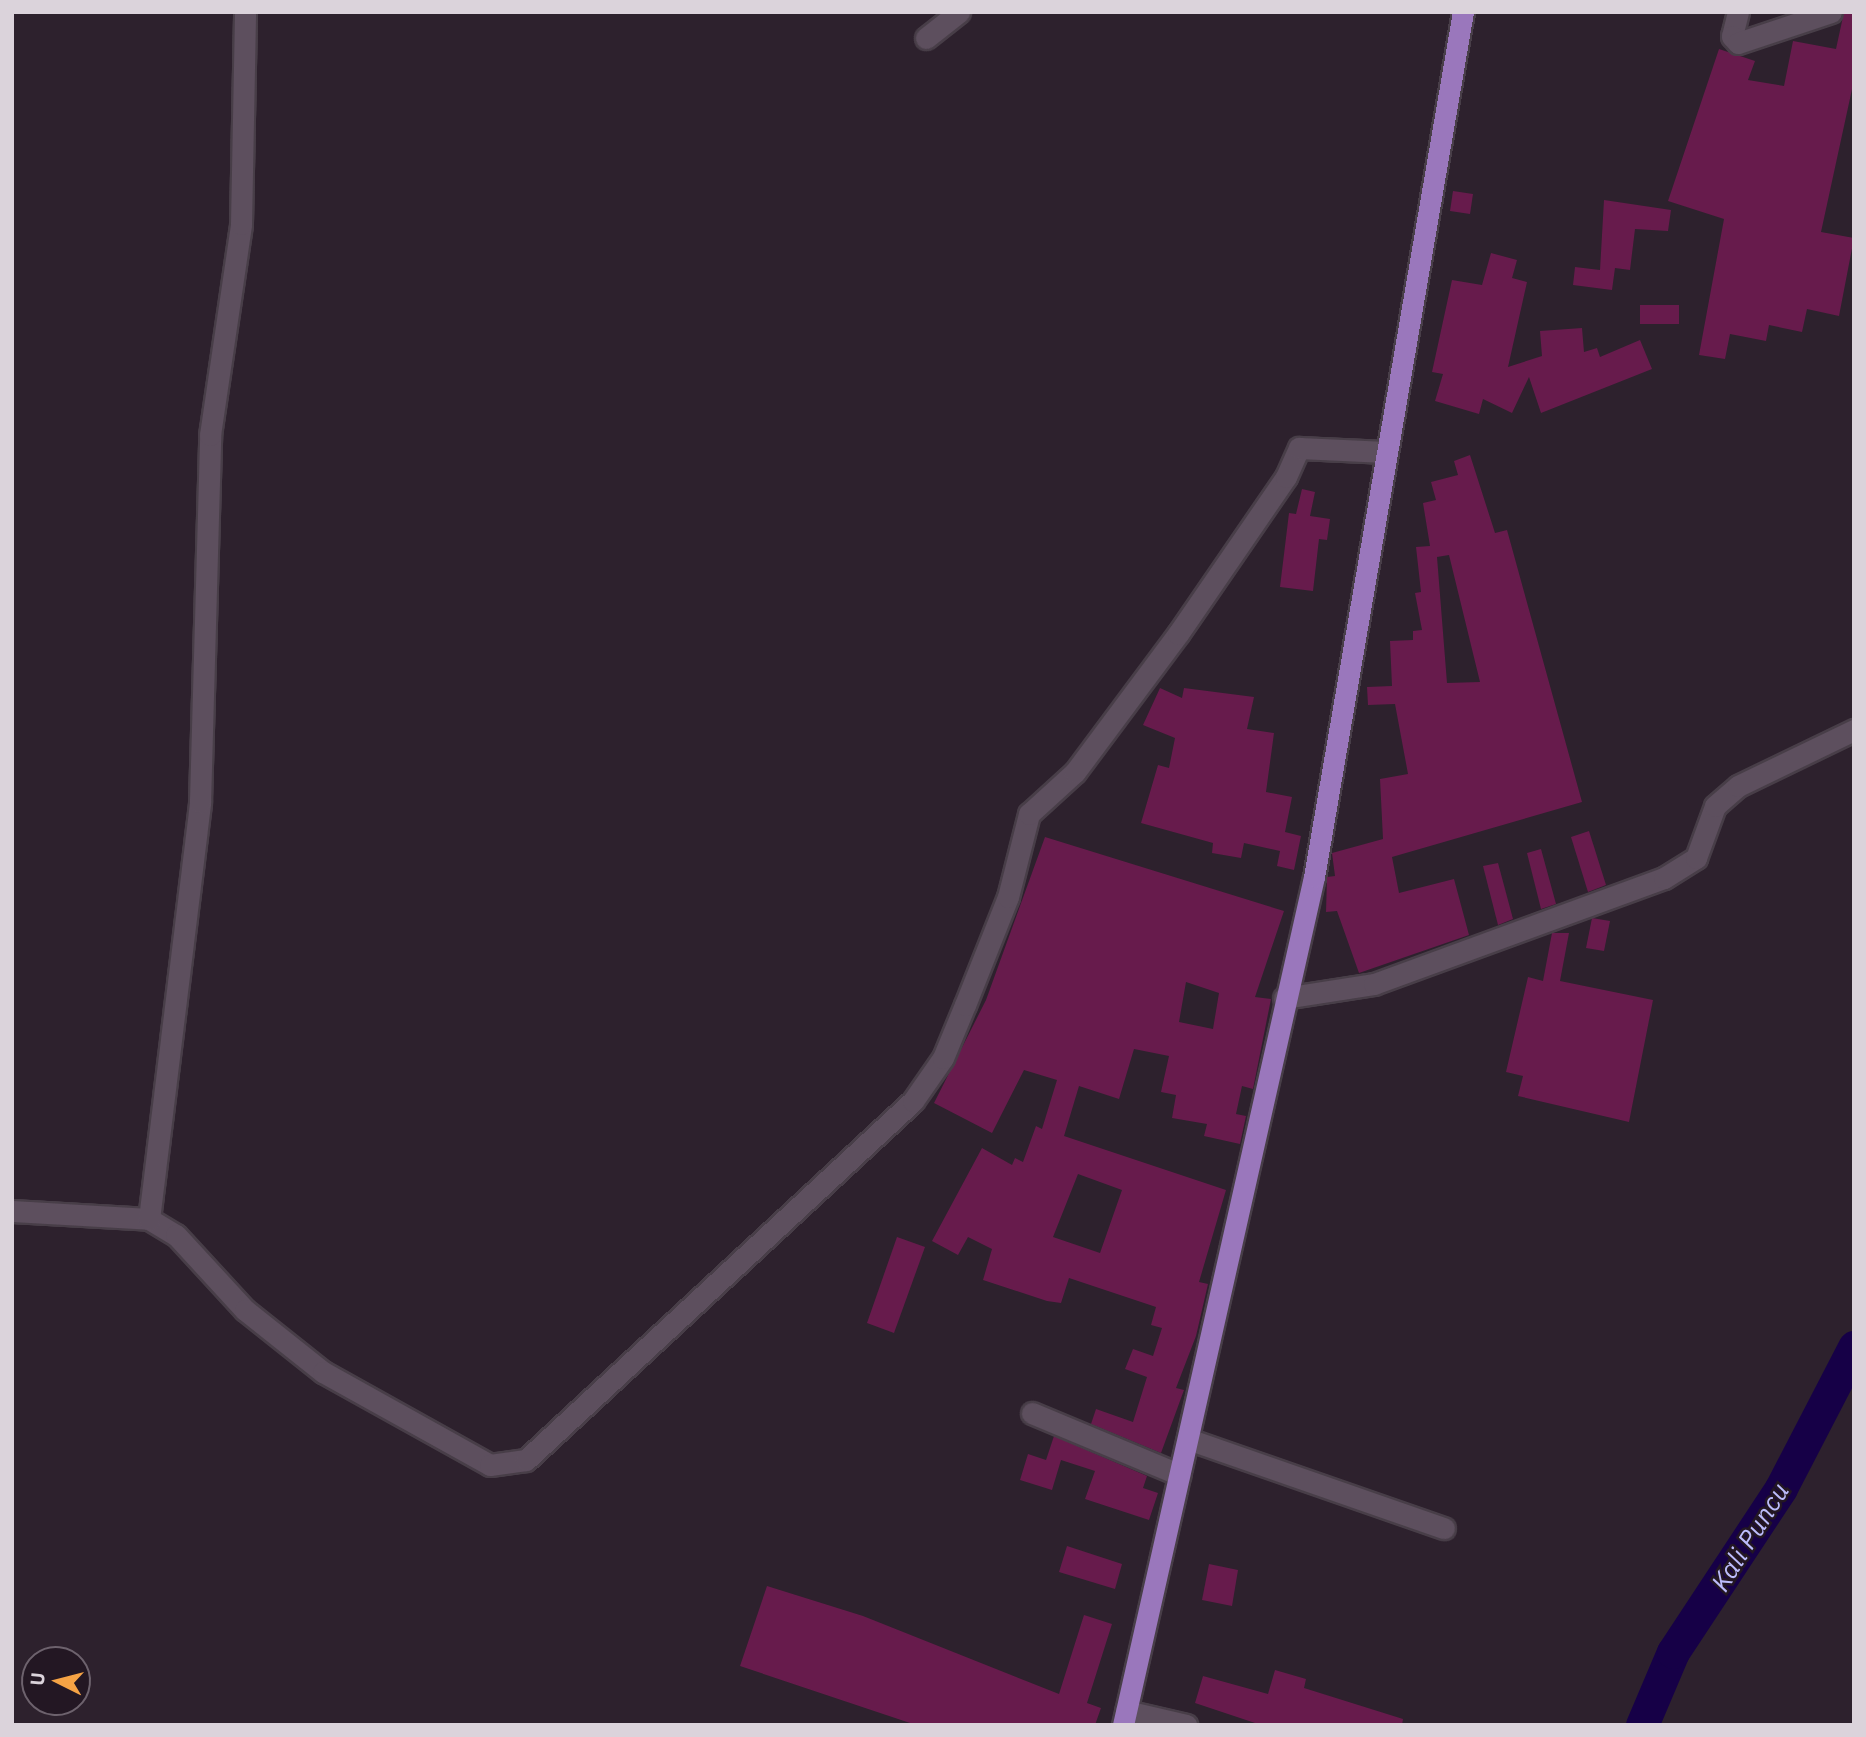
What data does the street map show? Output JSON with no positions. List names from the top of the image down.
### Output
{
  "water": ["Kali Puncu"],
  "north": "left"
}
